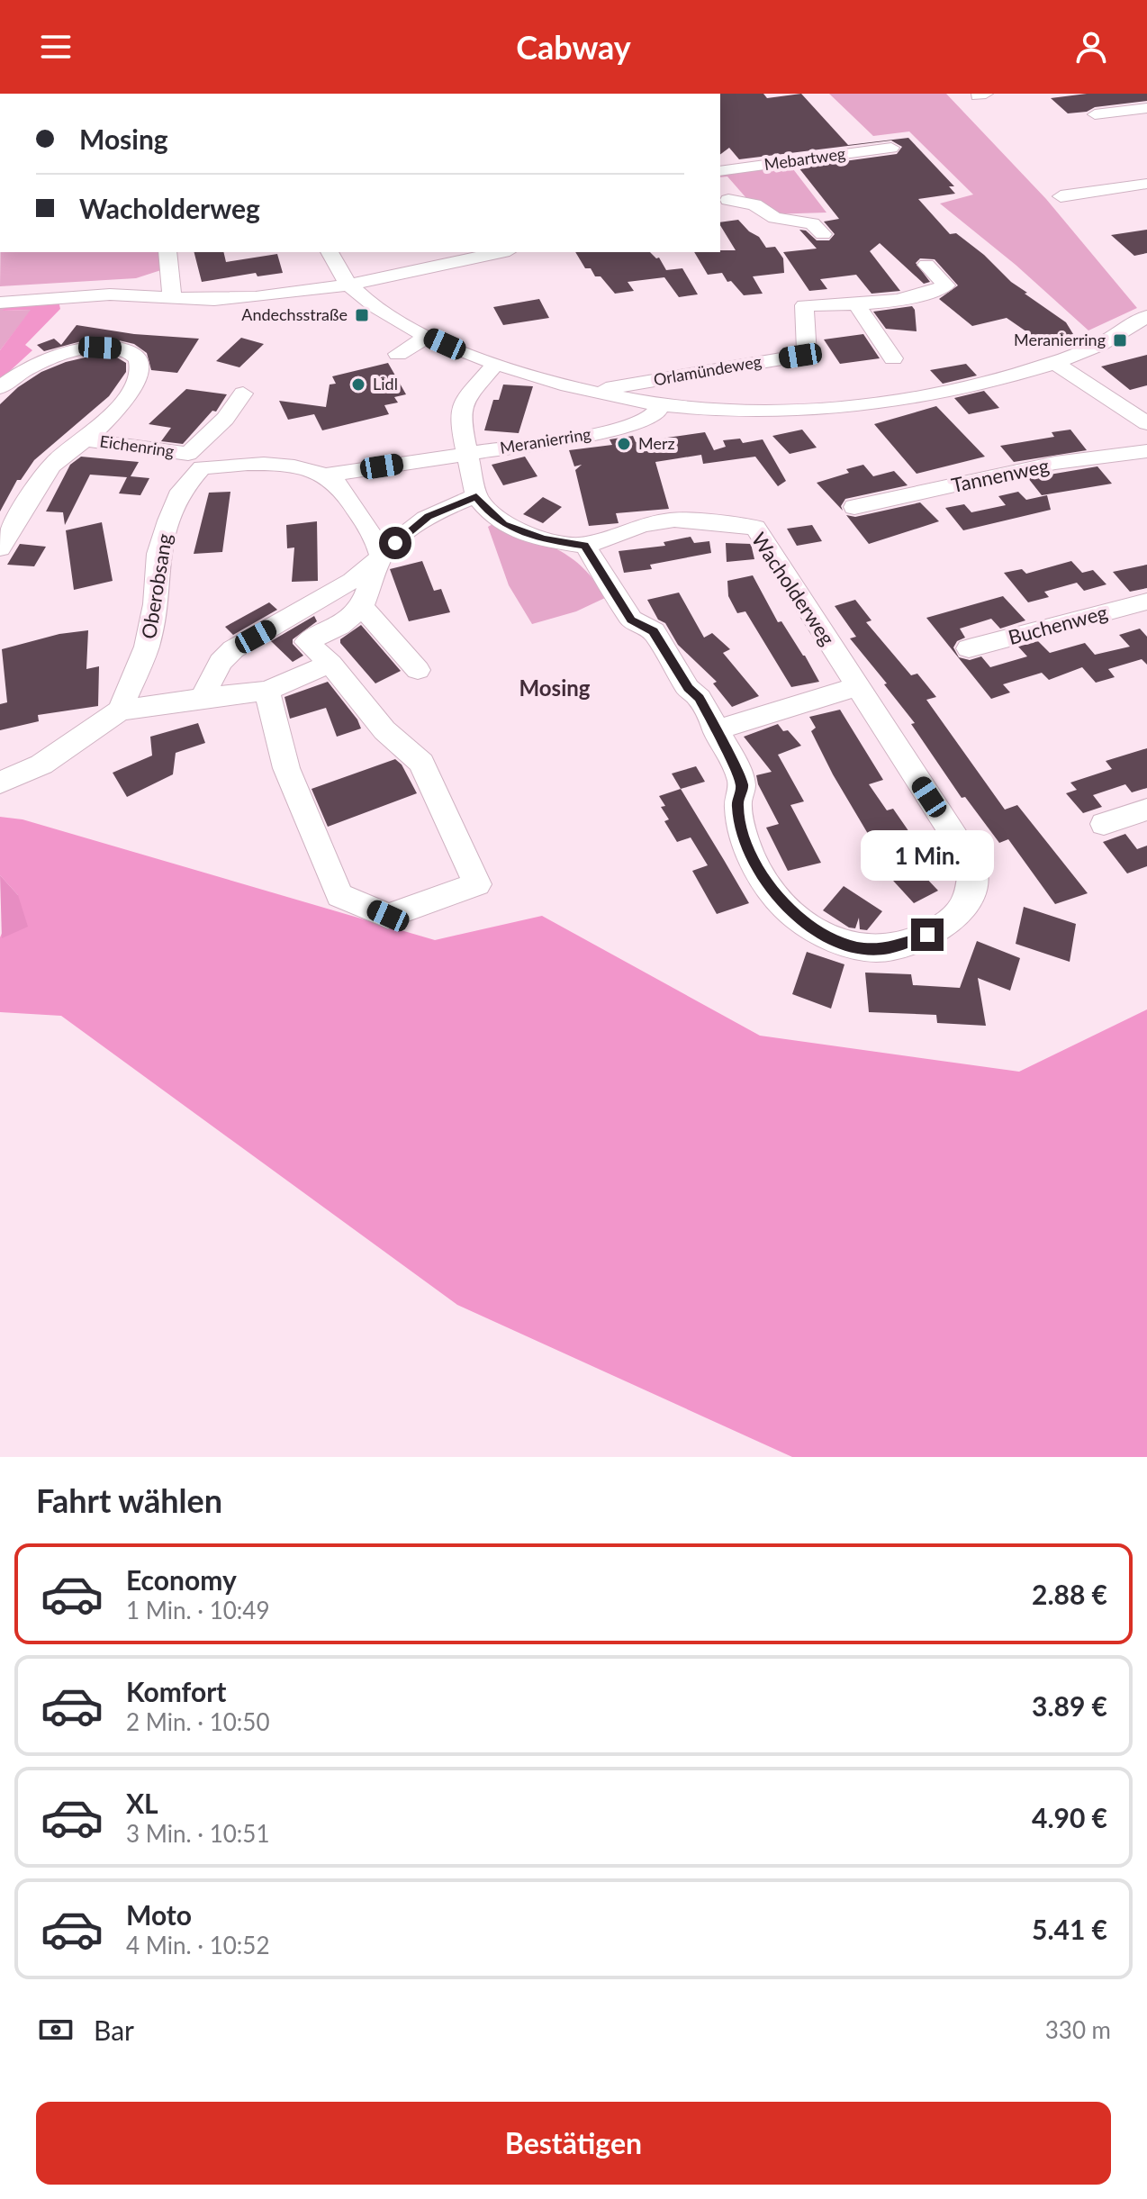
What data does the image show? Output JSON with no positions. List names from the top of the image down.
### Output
{
  "streets": {
    "street": [
      "Mebartweg",
      "Orlamündeweg",
      "Meranierring",
      "Eichenring",
      "Tannenweg",
      "Oberobsang",
      "Wacholderweg",
      "Buchenweg"
    ]
  },
  "crossings": [
    ["Meranierring", "Wacholderweg"],
    ["Eichenring", "Oberobsang"]
  ],
  "districts": ["Mosing"],
  "places": {
    "transit": ["Andechsstraße", "Meranierring"],
    "other": ["Lidl", "Merz"]
  },
  "page": {
    "header": "Cabway",
    "banner": ["Mosing", "Wacholderweg"],
    "bubble": "1 Min.",
    "heading": "Fahrt wählen",
    "list": [
      {
        "name": "Economy",
        "note": "1 Min. · 10:49",
        "value": "2.88 €"
      },
      {
        "name": "Komfort",
        "note": "2 Min. · 10:50",
        "value": "3.89 €"
      },
      {
        "name": "XL",
        "note": "3 Min. · 10:51",
        "value": "4.90 €"
      },
      {
        "name": "Moto",
        "note": "4 Min. · 10:52",
        "value": "5.41 €"
      }
    ],
    "pay": ["Bar", "330 m"],
    "buttons": "Bestätigen"
  }
}
